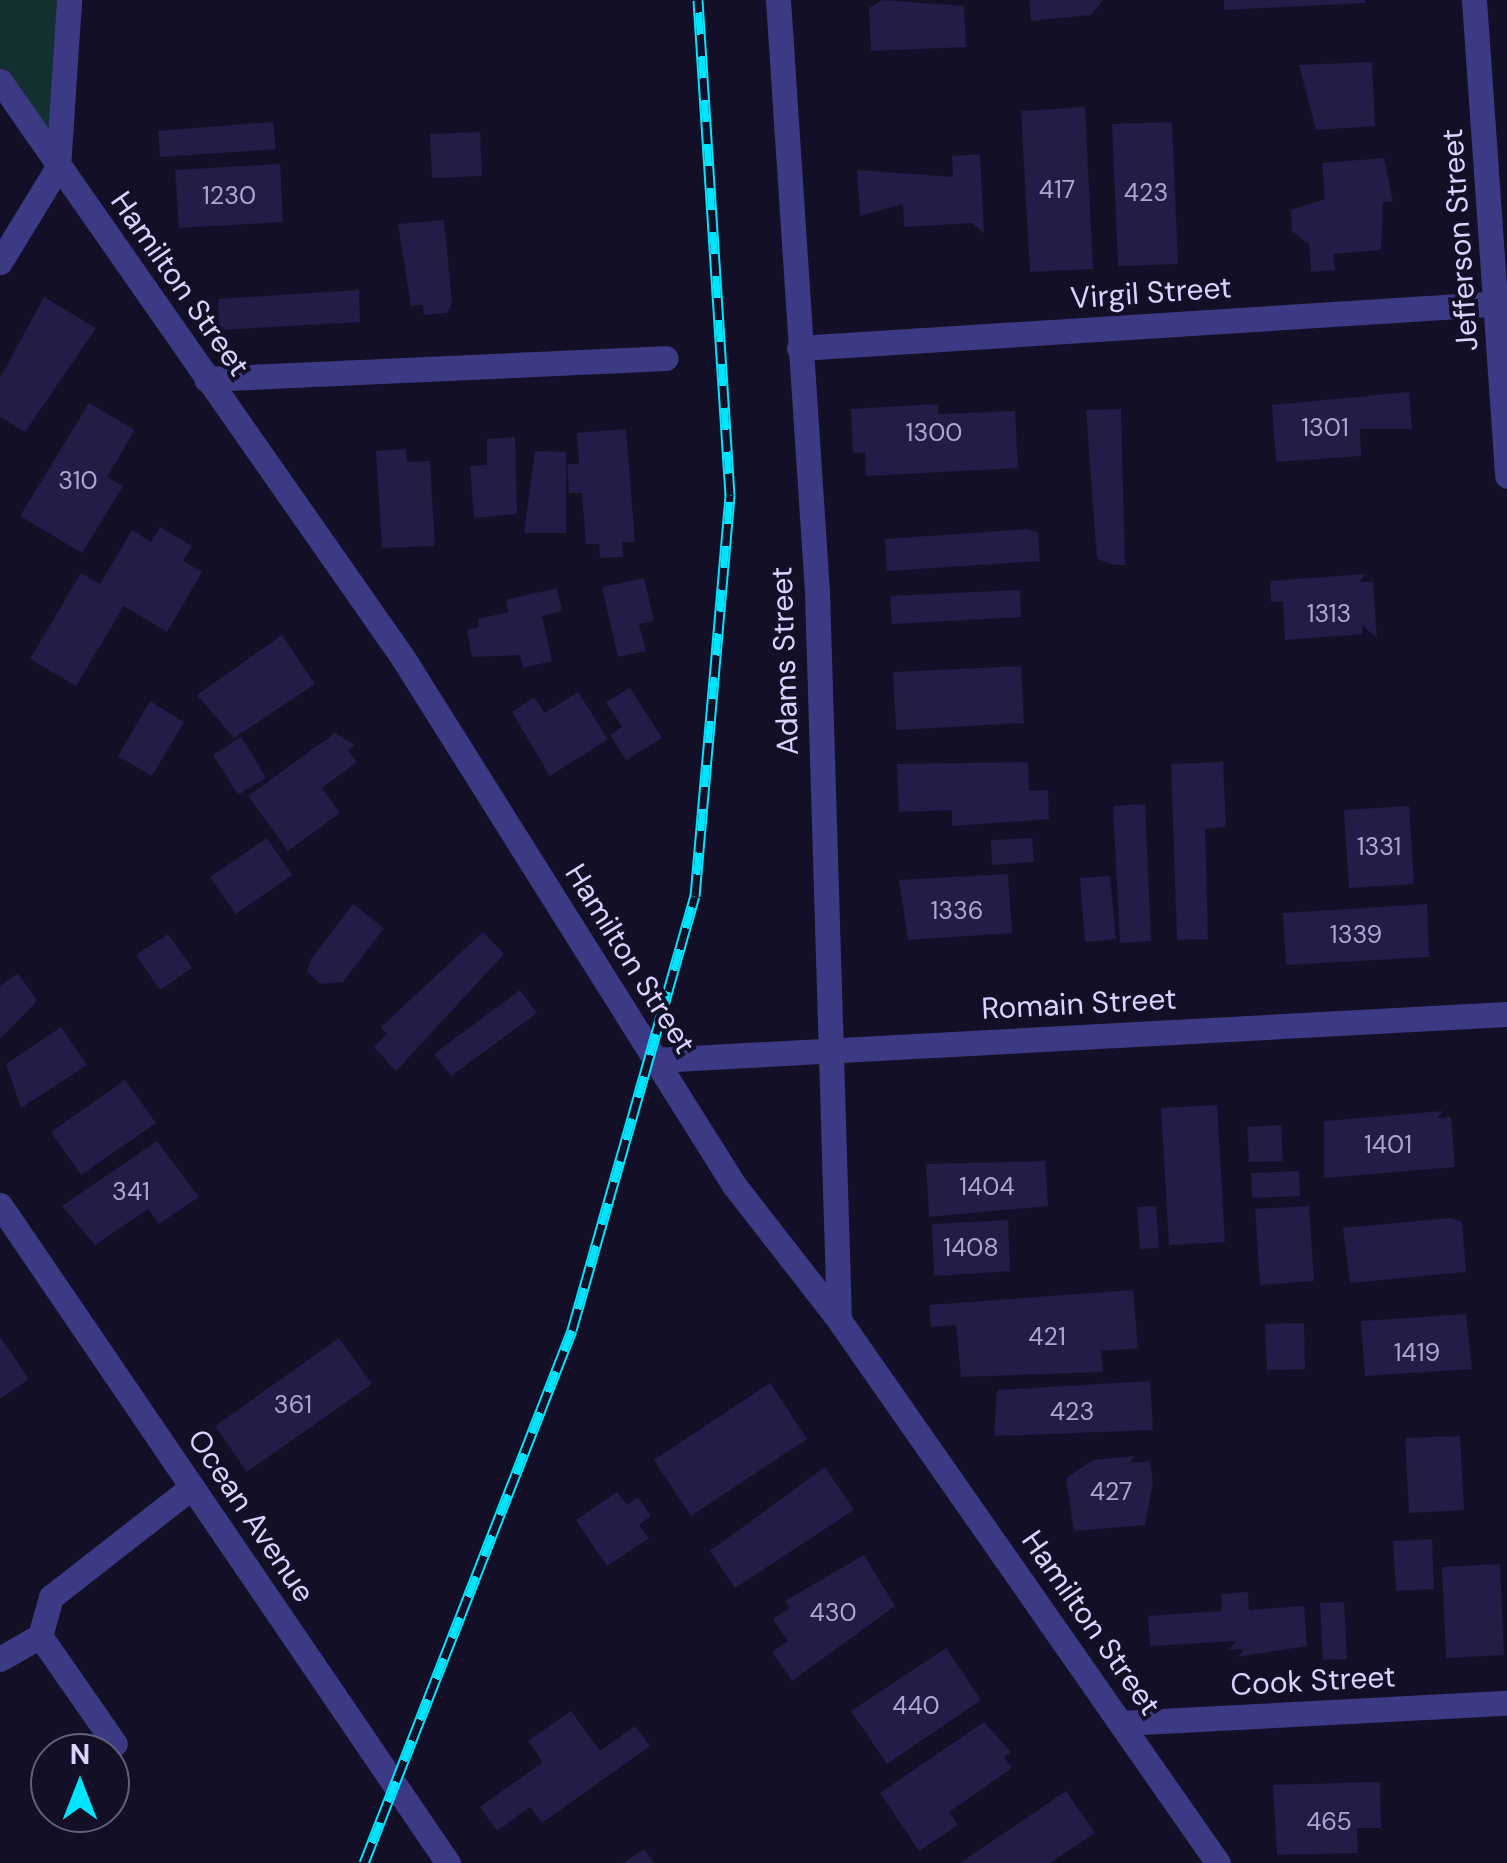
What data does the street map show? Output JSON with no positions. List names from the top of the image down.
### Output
{
  "streets": {
    "street": [
      "Jefferson Street",
      "Hamilton Street",
      "Virgil Street",
      "Adams Street",
      "Romain Street",
      "Ocean Avenue",
      "Cook Street"
    ]
  },
  "crossings": [
    ["Jefferson Street", "Virgil Street"],
    ["Hamilton Street", "Adams Street"],
    ["Hamilton Street", "Romain Street"],
    ["Hamilton Street", "Cook Street"],
    ["Virgil Street", "Adams Street"],
    ["Adams Street", "Romain Street"]
  ],
  "house_numbers": [
    "417",
    "423",
    "1230",
    "1301",
    "1300",
    "310",
    "1313",
    "1331",
    "1336",
    "1339",
    "1401",
    "1404",
    "341",
    "1408",
    "421",
    "1419",
    "361",
    "423",
    "427",
    "430",
    "440",
    "465"
  ],
  "north": "top"
}
